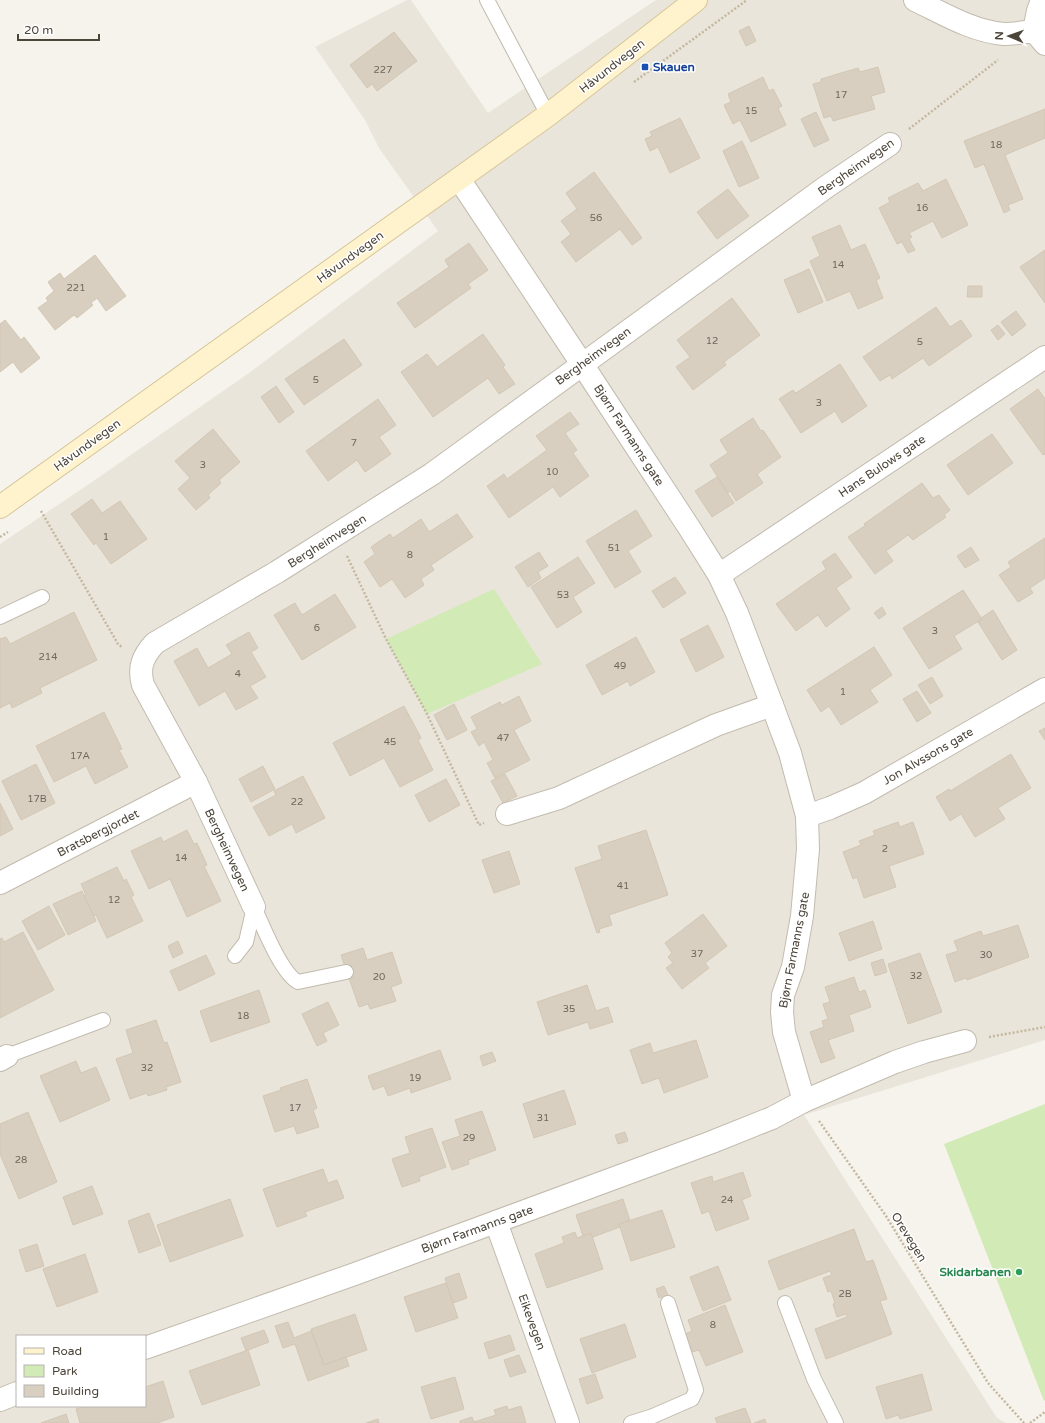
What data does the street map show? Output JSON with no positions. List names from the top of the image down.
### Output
{
  "streets": {
    "main road": ["Håvundvegen"],
    "street": [
      "Bergheimvegen",
      "Bjørn Farmanns gate",
      "Hans Bulows gate",
      "Jon Alvssons gate",
      "Bratsbergjordet",
      "Eikevegen"
    ],
    "path": ["Orevegen"]
  },
  "crossings": [
    ["Håvundvegen", "Bjørn Farmanns gate"],
    ["Bergheimvegen", "Bjørn Farmanns gate"],
    ["Bergheimvegen", "Bratsbergjordet"],
    ["Bjørn Farmanns gate", "Hans Bulows gate"],
    ["Bjørn Farmanns gate", "Jon Alvssons gate"],
    ["Bjørn Farmanns gate", "Orevegen"],
    ["Bjørn Farmanns gate", "Eikevegen"]
  ],
  "places": {
    "transit": ["Skauen"],
    "other": ["Skidarbanen"]
  },
  "house_numbers": [
    "227",
    "17",
    "15",
    "18",
    "16",
    "56",
    "14",
    "221",
    "12",
    "5",
    "5",
    "3",
    "7",
    "3",
    "10",
    "1",
    "51",
    "8",
    "53",
    "6",
    "3",
    "214",
    "49",
    "4",
    "1",
    "47",
    "45",
    "17A",
    "17B",
    "22",
    "2",
    "14",
    "41",
    "12",
    "37",
    "30",
    "32",
    "20",
    "35",
    "18",
    "32",
    "19",
    "17",
    "31",
    "29",
    "28",
    "24",
    "2B",
    "8"
  ],
  "legend": ["Road", "Park", "Building"],
  "scale_bar": "20 m",
  "north": "left"
}
